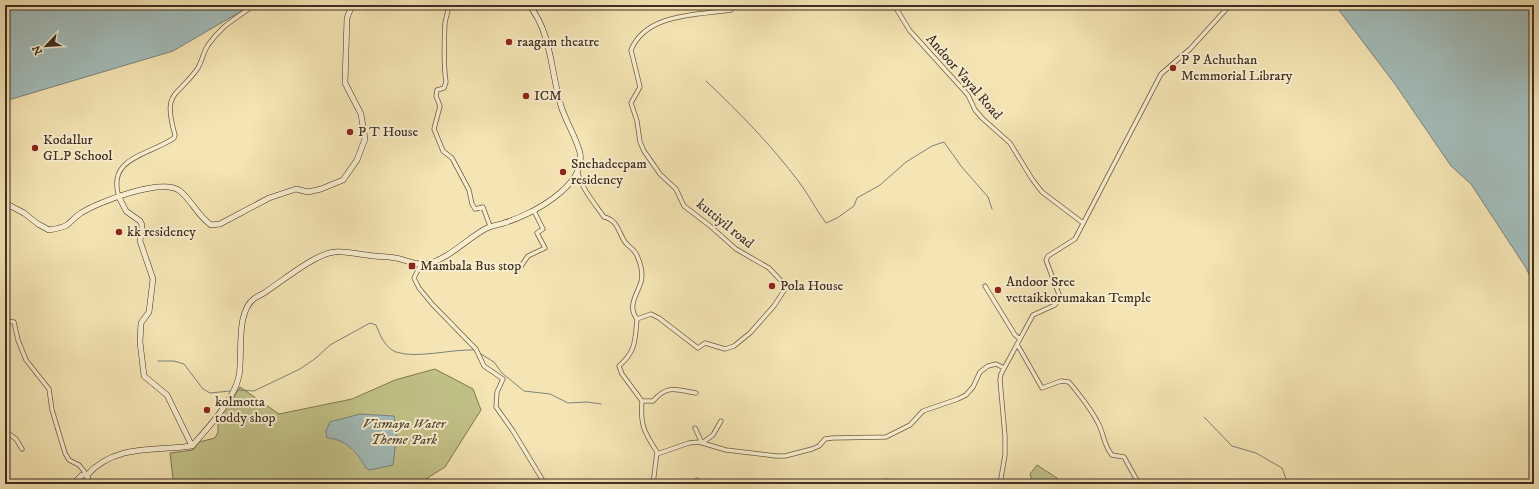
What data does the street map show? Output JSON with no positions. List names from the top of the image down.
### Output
{
  "streets": {
    "street": ["Andoor Vayal Road", "kuttiyil road"]
  },
  "parks": ["Vismaya Water Theme Park"],
  "places": {
    "other": [
      "raagam theatre",
      "P P Achuthan Memmorial Library",
      "ICM",
      "P T House",
      "Kodallur GLP School",
      "Snehadeepam residency",
      "kk residency",
      "Pola House",
      "Andoor Sree vettaikkorumakan Temple",
      "kolmotta toddy shop"
    ],
    "transit": ["Mambala Bus stop"]
  },
  "north": "bottom left"
}
